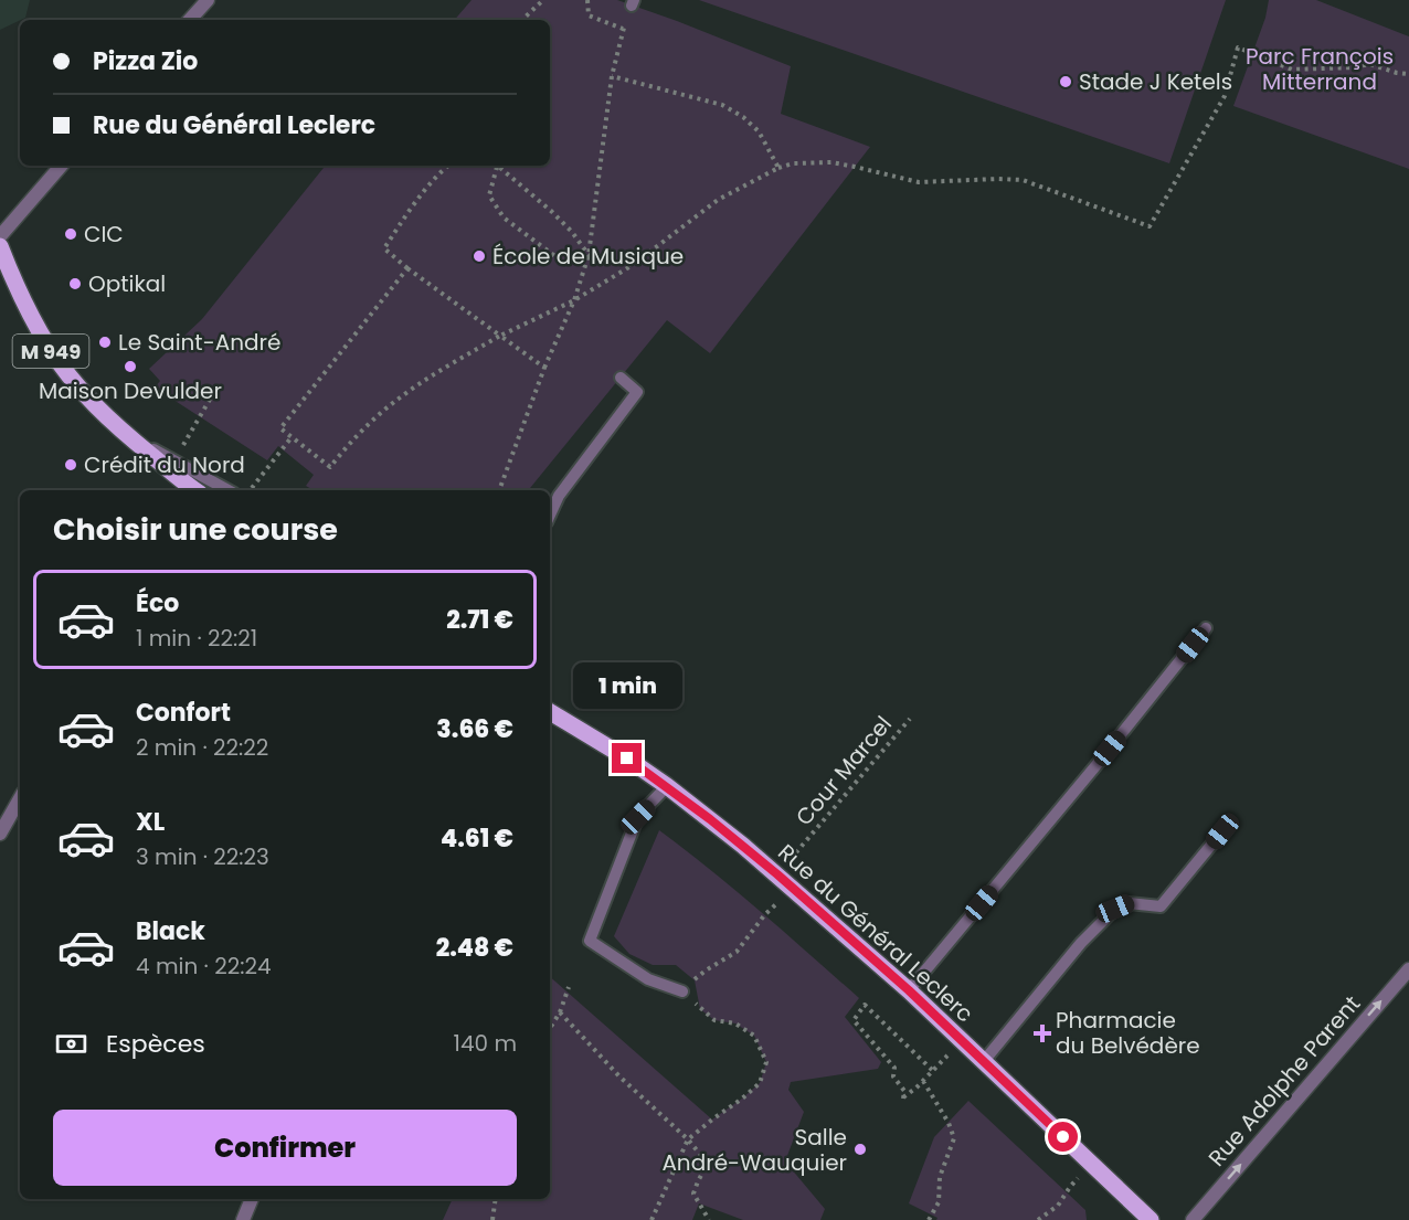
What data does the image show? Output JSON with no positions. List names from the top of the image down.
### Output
{
  "streets": {
    "main road": ["M 949", "Rue du Général Leclerc"],
    "street": ["Rue Adolphe Parent"],
    "path": ["Cour Marcel"]
  },
  "crossings": [
    ["Cour Marcel", "Rue du Général Leclerc"]
  ],
  "one_way": ["Rue Adolphe Parent"],
  "parks": ["Parc François Mitterrand"],
  "places": {
    "other": [
      "Stade J Ketels",
      "CIC",
      "École de Musique",
      "Optikal",
      "Le Saint-André",
      "Maison Devulder",
      "Crédit du Nord",
      "Salle André-Wauquier"
    ],
    "health": ["Pharmacie du Belvédère"]
  },
  "page": {
    "banner": ["Pizza Zio", "Rue du Général Leclerc"],
    "heading": "Choisir une course",
    "list": [
      {
        "name": "Éco",
        "note": "1 min · 22:21",
        "value": "2.71 €"
      },
      {
        "name": "Confort",
        "note": "2 min · 22:22",
        "value": "3.66 €"
      },
      {
        "name": "XL",
        "note": "3 min · 22:23",
        "value": "4.61 €"
      },
      {
        "name": "Black",
        "note": "4 min · 22:24",
        "value": "2.48 €"
      }
    ],
    "bubble": "1 min",
    "pay": ["Espèces", "140 m"],
    "buttons": "Confirmer"
  }
}
